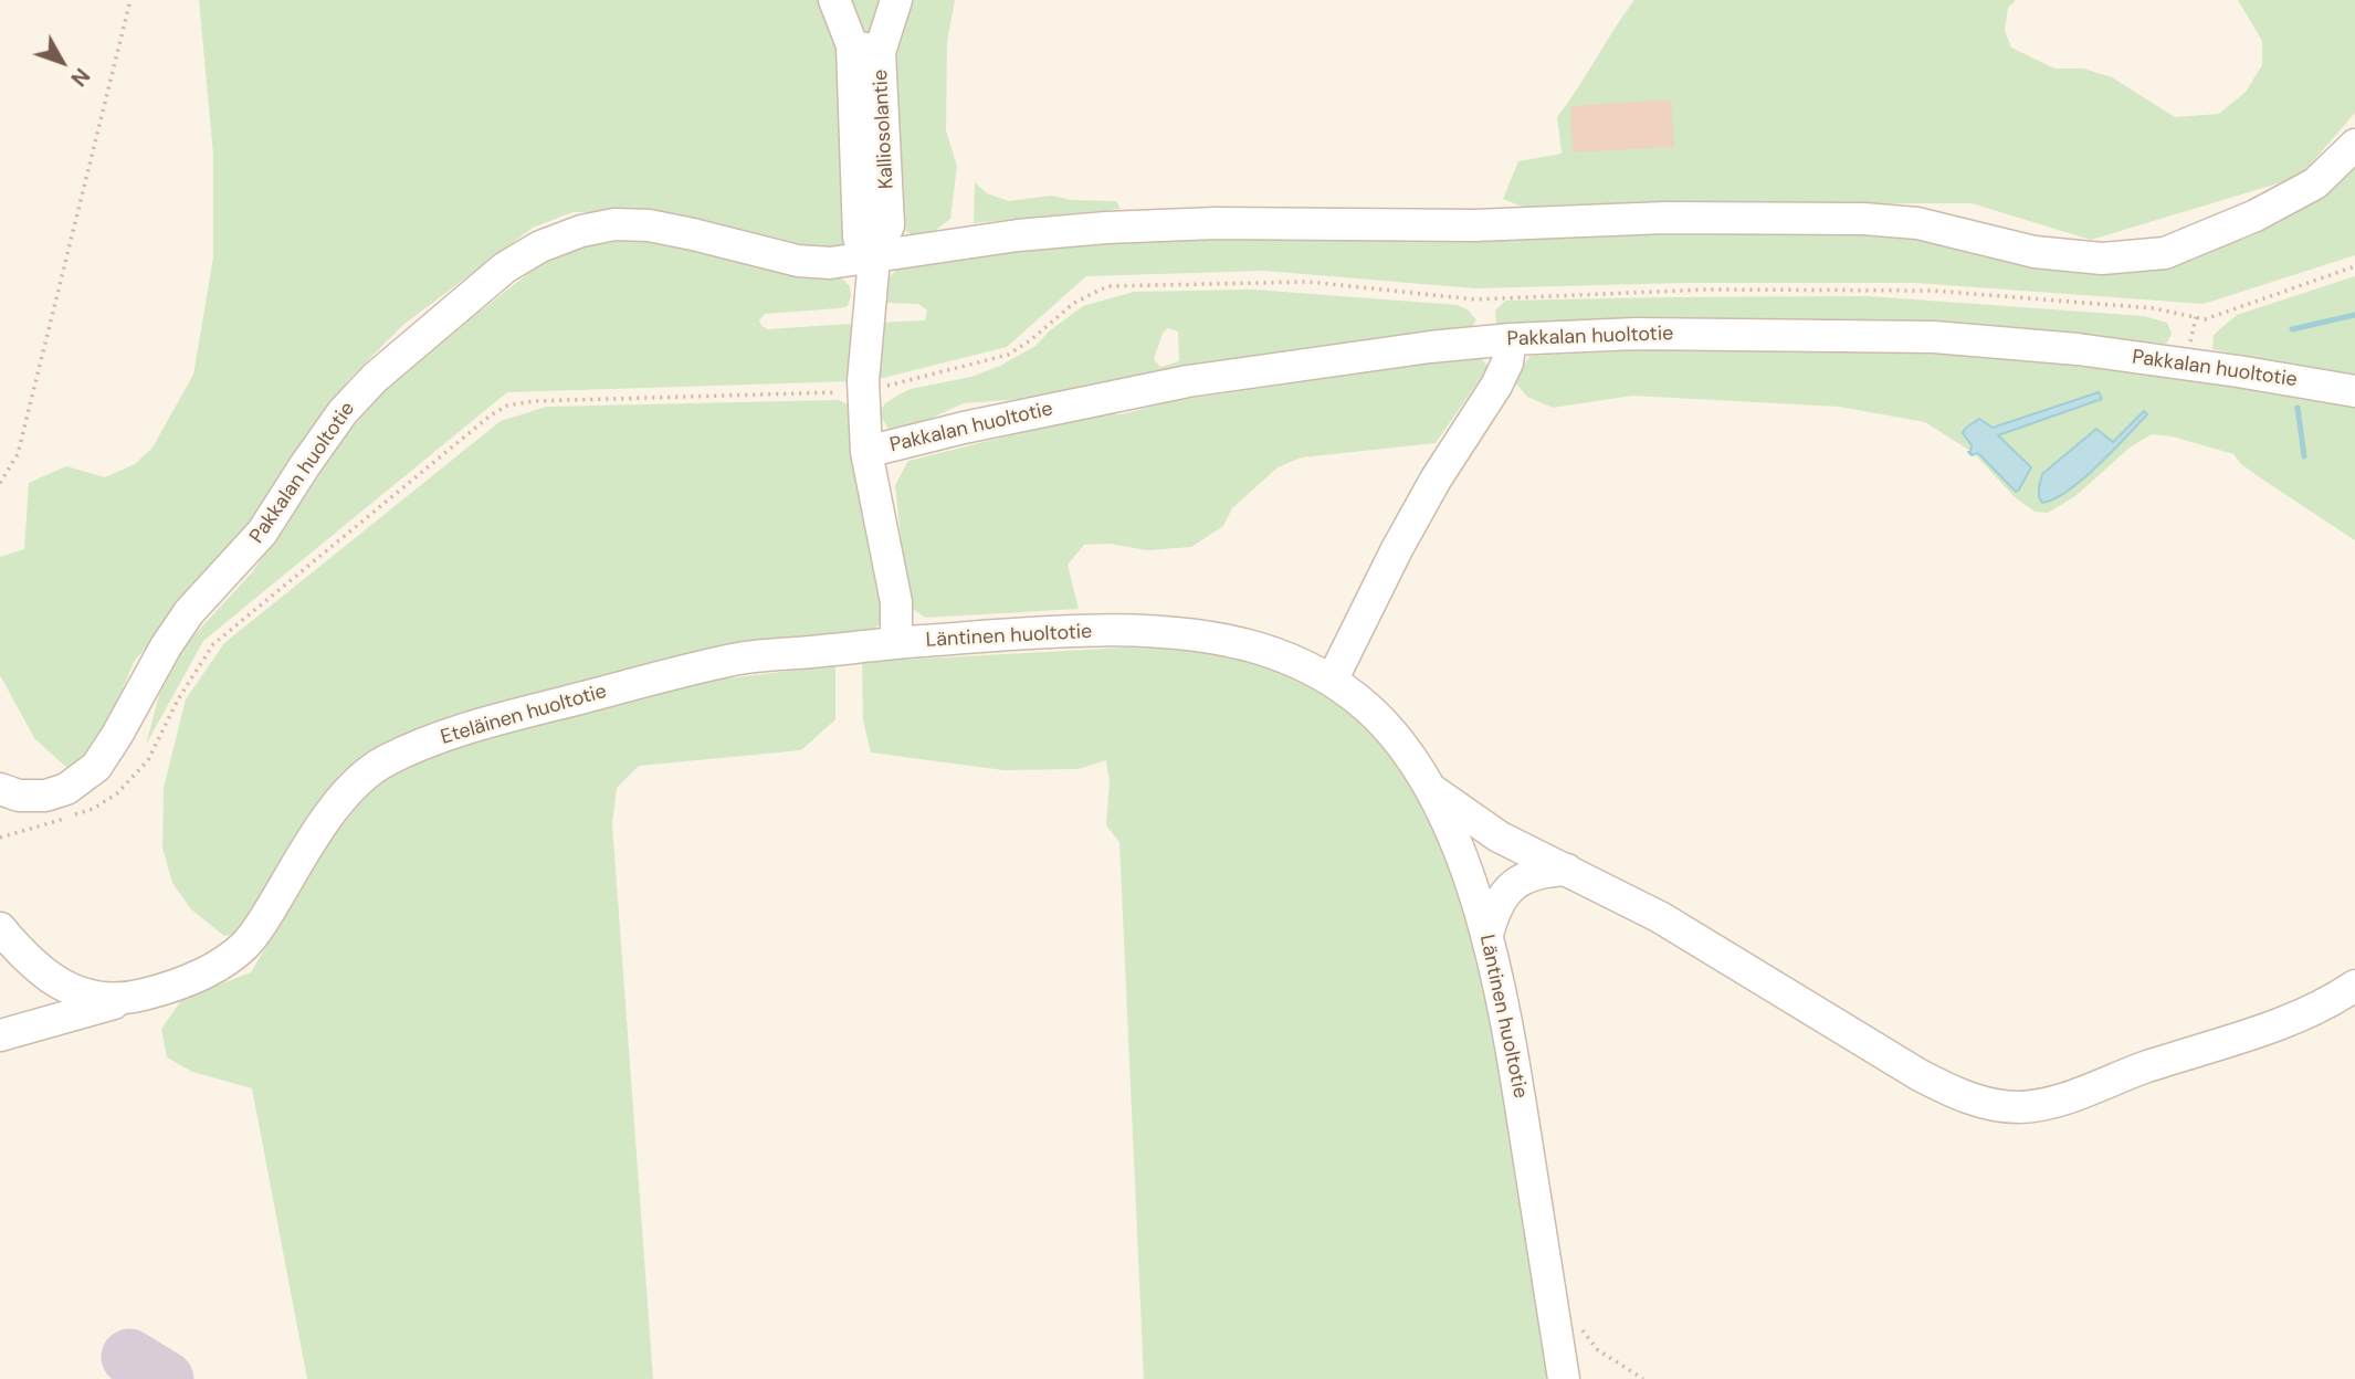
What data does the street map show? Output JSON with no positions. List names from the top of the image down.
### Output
{
  "streets": {
    "street": [
      "Kalliosolantie",
      "Pakkalan huoltotie",
      "Läntinen huoltotie",
      "Eteläinen huoltotie"
    ]
  },
  "crossings": [
    ["Kalliosolantie", "Pakkalan huoltotie"],
    ["Läntinen huoltotie", "Eteläinen huoltotie"]
  ],
  "north": "bottom right"
}
